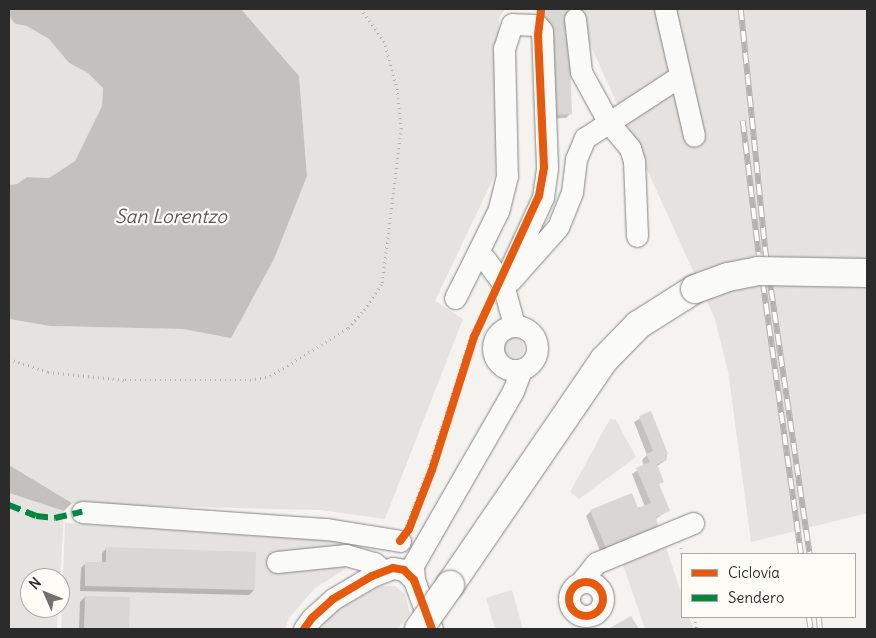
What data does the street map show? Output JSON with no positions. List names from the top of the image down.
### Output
{
  "water": ["San Lorentzo"],
  "legend": ["Ciclovía", "Sendero"],
  "north": "top left"
}
